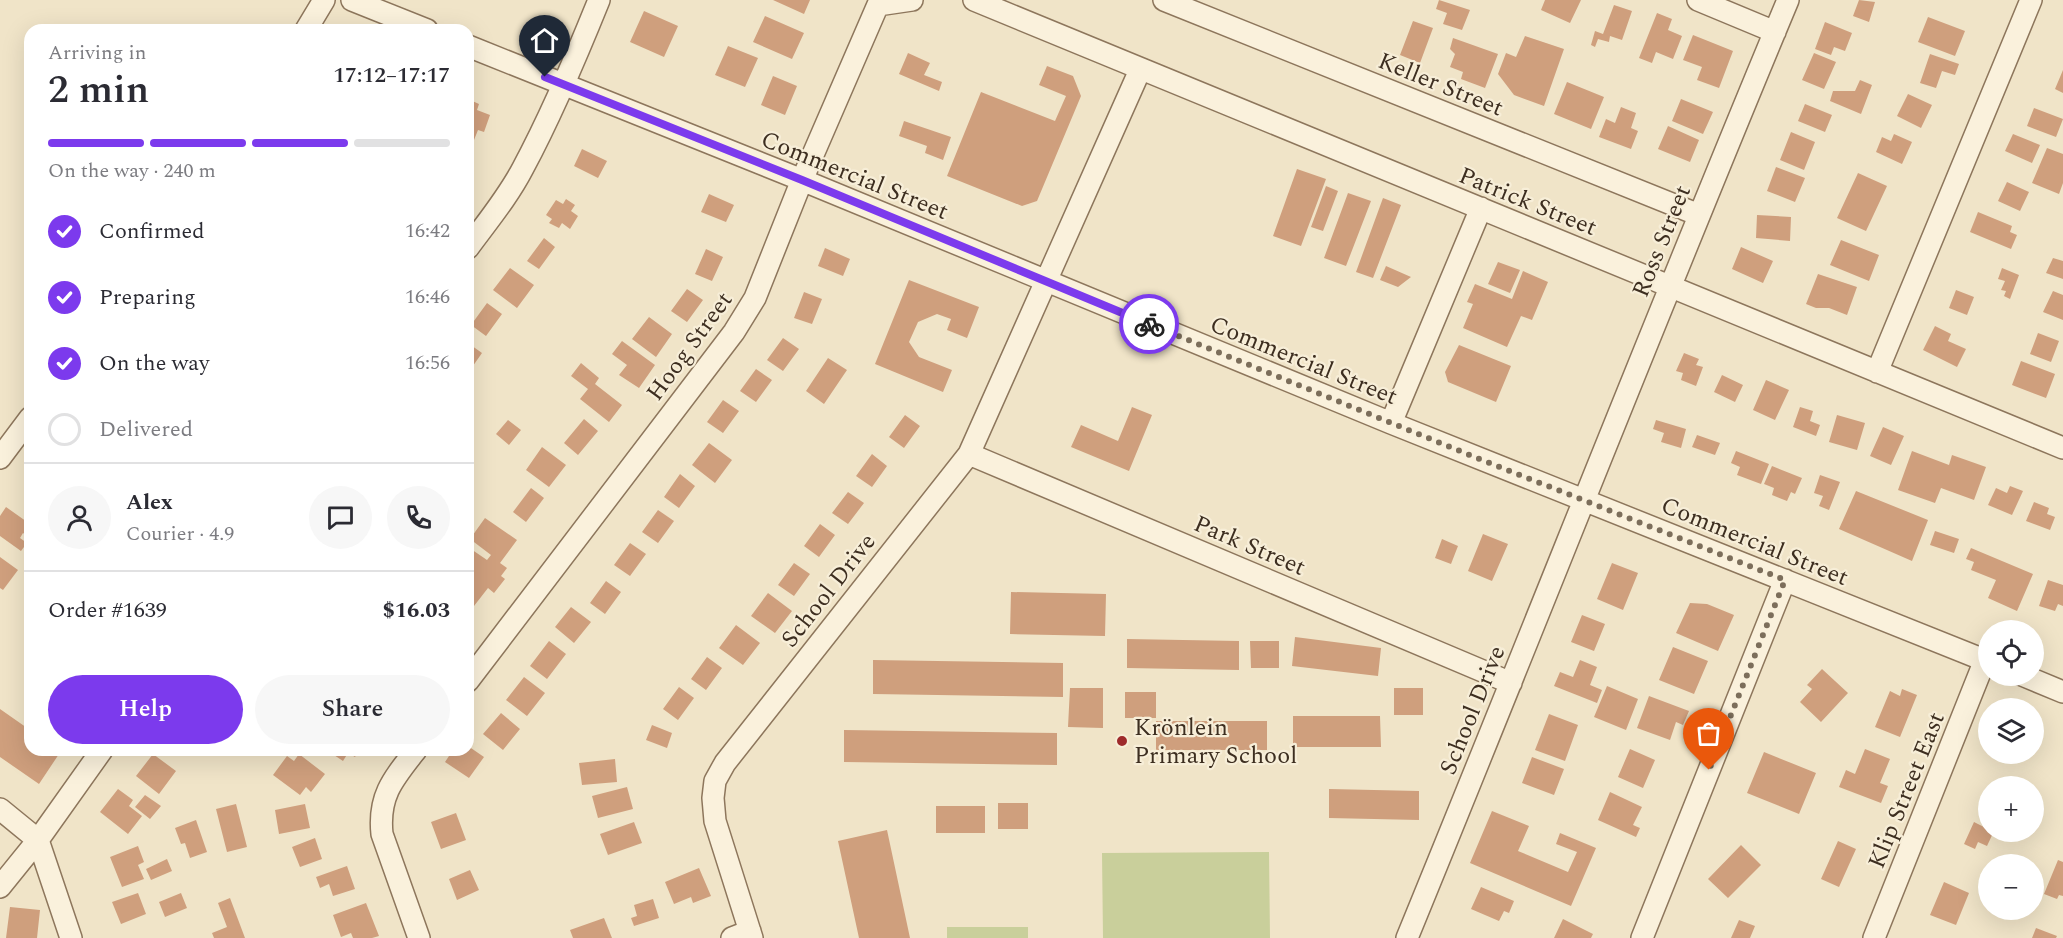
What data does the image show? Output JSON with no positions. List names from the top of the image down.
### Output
{
  "streets": {
    "street": [
      "Keller Street",
      "Commercial Street",
      "Patrick Street",
      "Ross Street",
      "Hoog Street",
      "Park Street",
      "School Drive",
      "Klip Street East"
    ]
  },
  "crossings": [
    ["Keller Street", "Ross Street"],
    ["Commercial Street", "Ross Street"],
    ["Commercial Street", "Hoog Street"],
    ["Commercial Street", "School Drive"],
    ["Patrick Street", "Ross Street"],
    ["Patrick Street", "School Drive"],
    ["Ross Street", "School Drive"],
    ["Park Street", "School Drive"]
  ],
  "places": ["Krönlein Primary School"],
  "page": {
    "heading": ["2 min", "Arriving in", "17:12–17:17"],
    "panel": [
      "Alex",
      "Courier · 4.9",
      "Order #1639",
      "$16.03"
    ],
    "bar": "On the way · 240 m",
    "list": [
      ["Confirmed", "16:42"],
      ["Preparing", "16:46"],
      ["On the way", "16:56"],
      "Delivered"
    ],
    "map_buttons": ["+", "−"],
    "buttons": ["Help", "Share"]
  }
}
